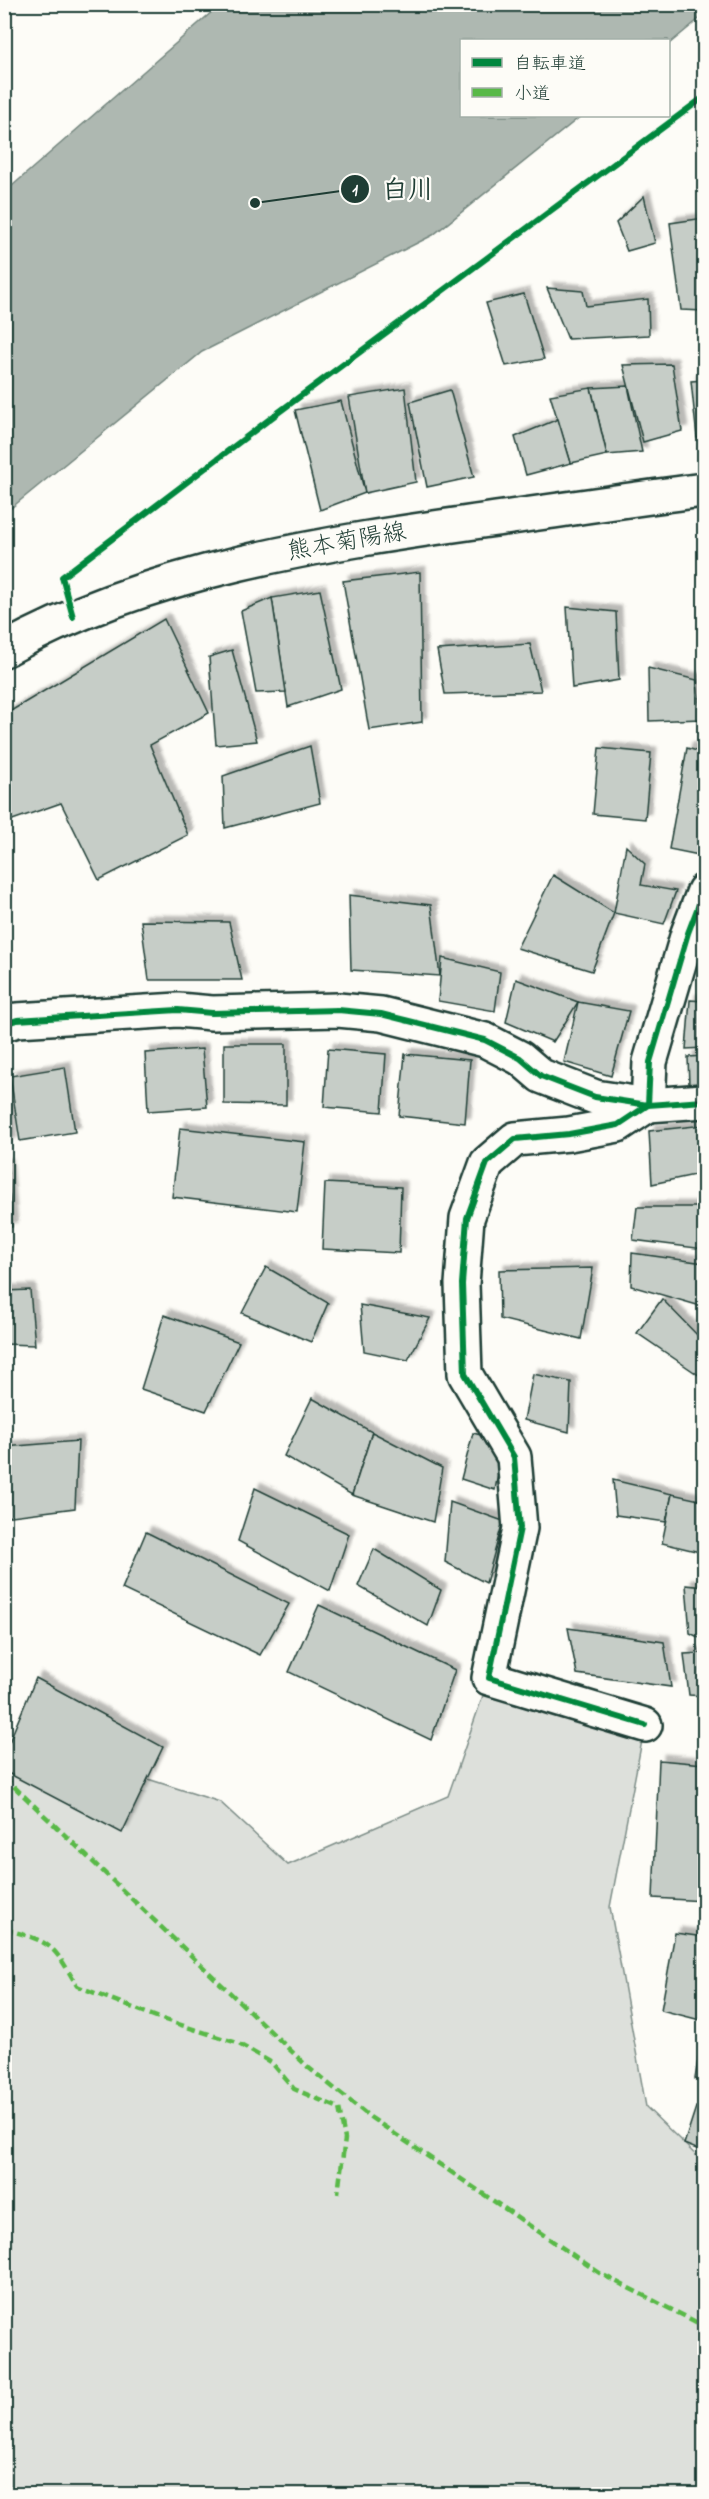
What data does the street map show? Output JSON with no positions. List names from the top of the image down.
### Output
{
  "streets": {
    "street": ["熊本菊陽線"]
  },
  "places": ["白川"],
  "legend": ["自転車道", "小道"]
}
